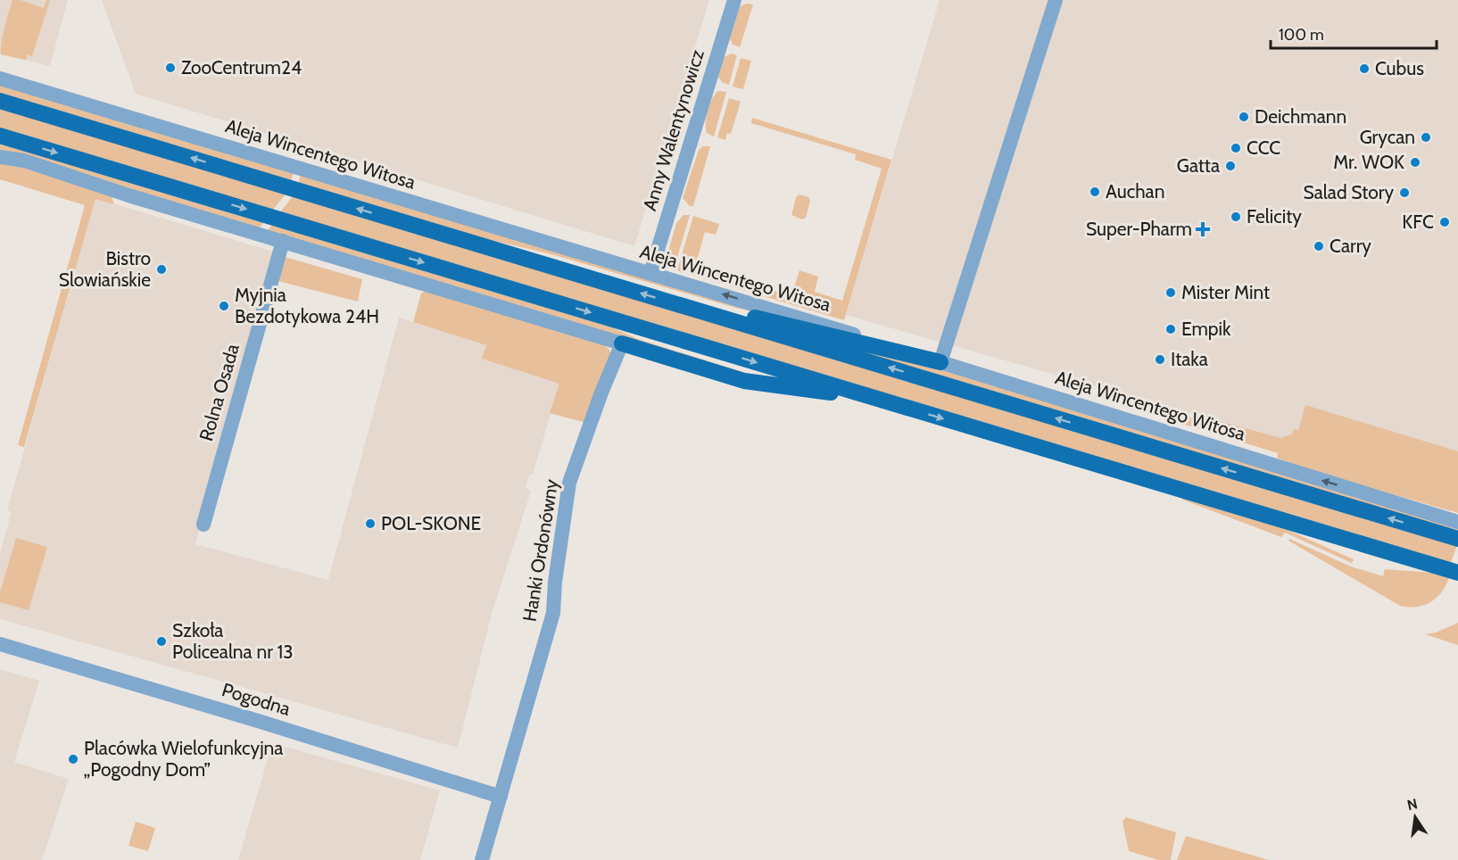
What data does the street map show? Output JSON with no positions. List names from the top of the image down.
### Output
{
  "streets": {
    "main road": ["Aleja Wincentego Witosa"],
    "street": [
      "Anny Walentynowicz",
      "Rolna Osada",
      "Hanki Ordonówny",
      "Pogodna"
    ]
  },
  "crossings": [
    ["Anny Walentynowicz", "Aleja Wincentego Witosa"],
    ["Hanki Ordonówny", "Pogodna"]
  ],
  "places": {
    "other": [
      "ZooCentrum24",
      "Cubus",
      "Deichmann",
      "Grycan",
      "CCC",
      "Mr. WOK",
      "Gatta",
      "Auchan",
      "Salad Story",
      "Felicity",
      "KFC",
      "Carry",
      "Bistro Slowiańskie",
      "Mister Mint",
      "Myjnia Bezdotykowa 24H",
      "Empik",
      "Itaka",
      "POL-SKONE",
      "Szkoła Policealna nr 13",
      "Placówka Wielofunkcyjna „Pogodny Dom”"
    ],
    "health": ["Super-Pharm"]
  },
  "scale_bar": "100 m",
  "north": "top"
}
